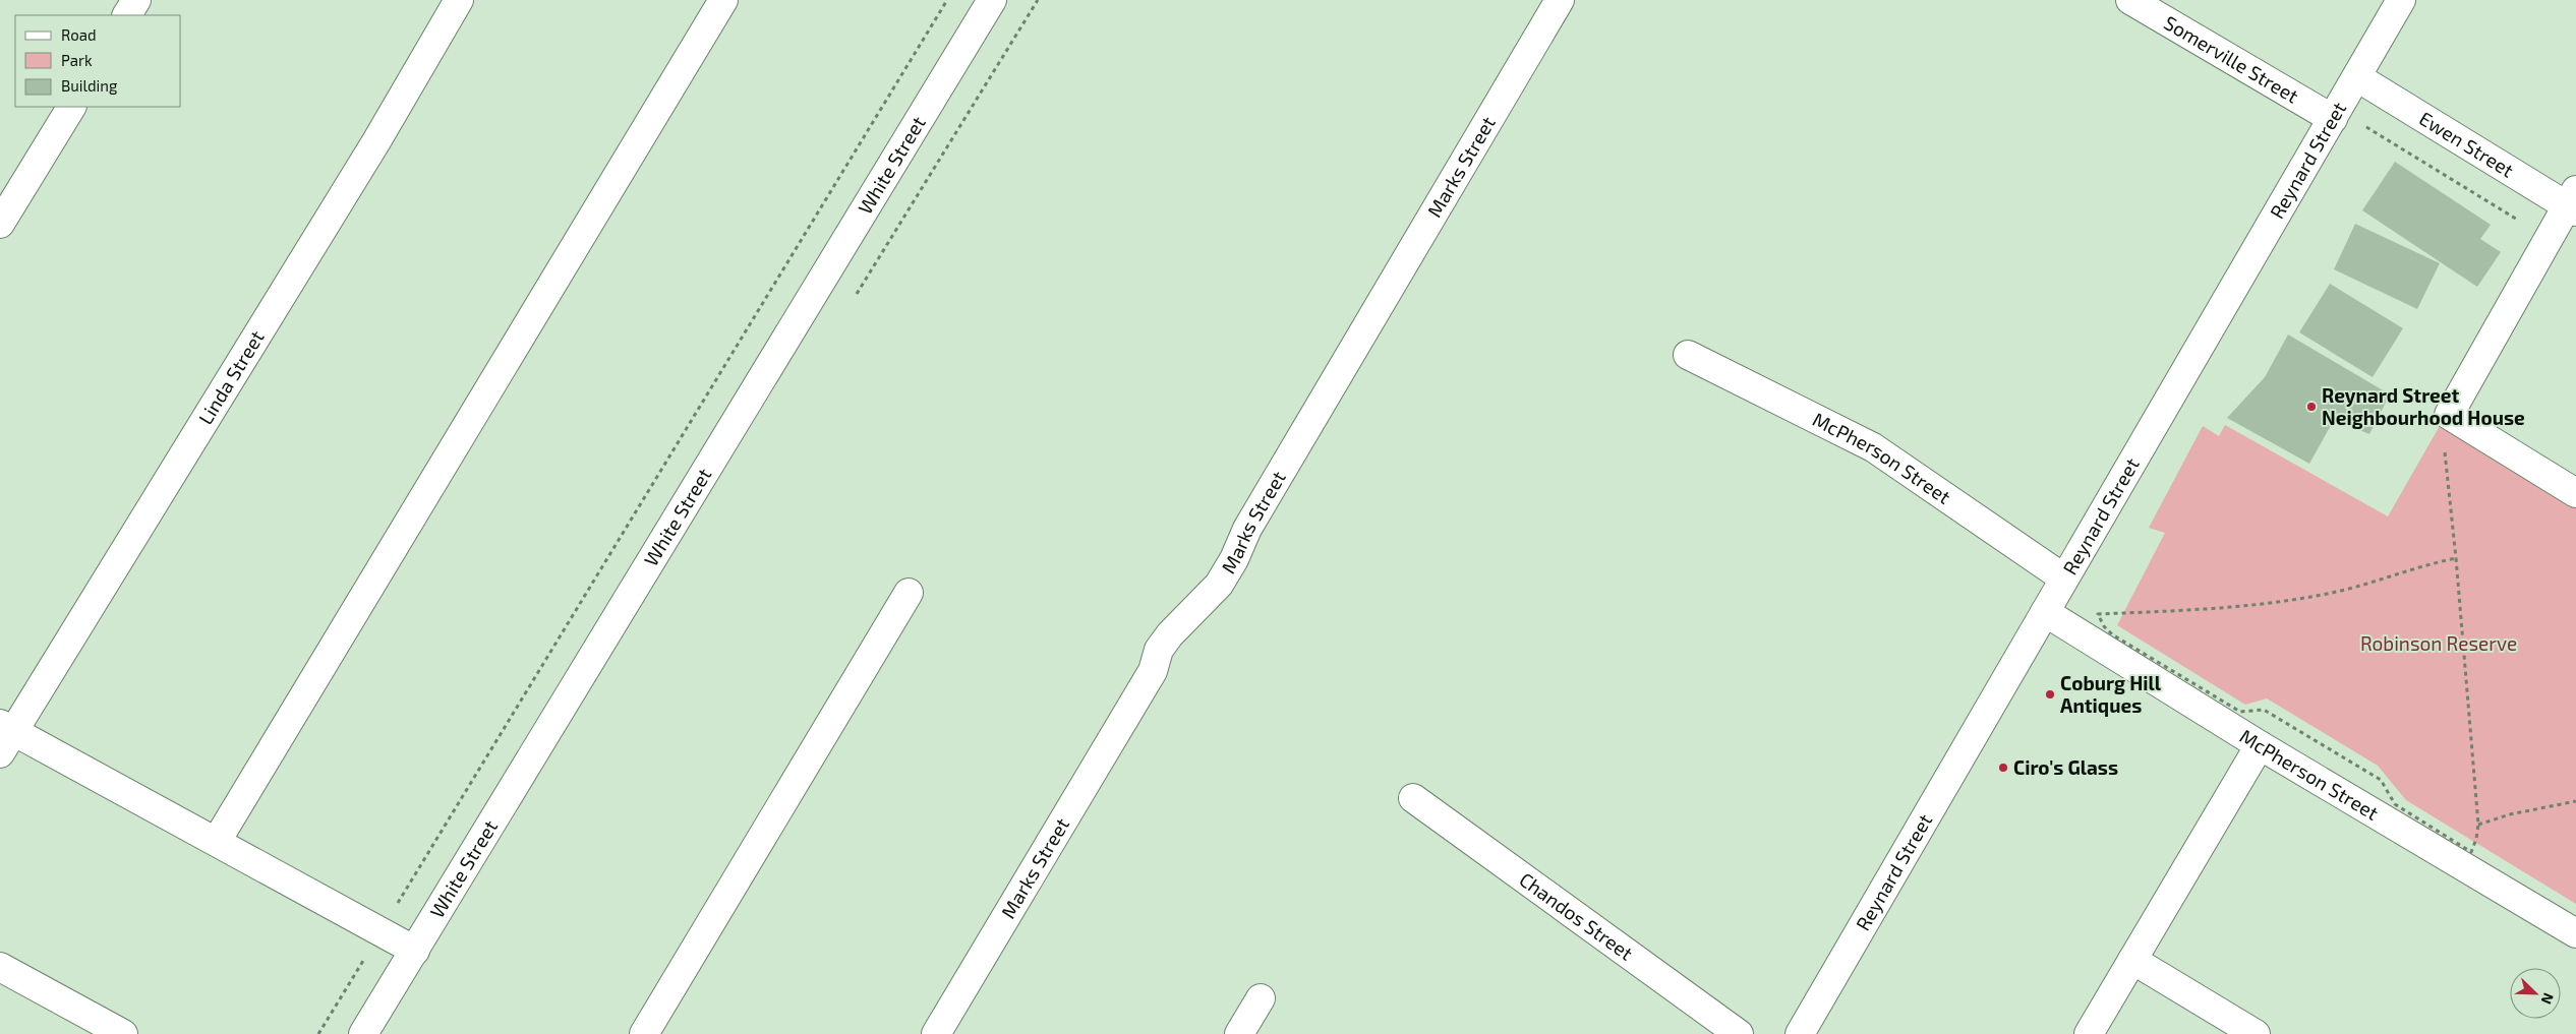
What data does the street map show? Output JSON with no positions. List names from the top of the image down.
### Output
{
  "streets": {
    "street": [
      "Somerville Street",
      "Ewen Street",
      "Reynard Street",
      "White Street",
      "Marks Street",
      "Linda Street",
      "McPherson Street",
      "Chandos Street"
    ]
  },
  "crossings": [
    ["Somerville Street", "Reynard Street"],
    ["Ewen Street", "Reynard Street"],
    ["Reynard Street", "McPherson Street"]
  ],
  "parks": ["Robinson Reserve"],
  "places": ["Reynard Street Neighbourhood House", "Coburg Hill Antiques", "Ciro's Glass"],
  "legend": ["Road", "Park", "Building"],
  "north": "bottom right"
}
